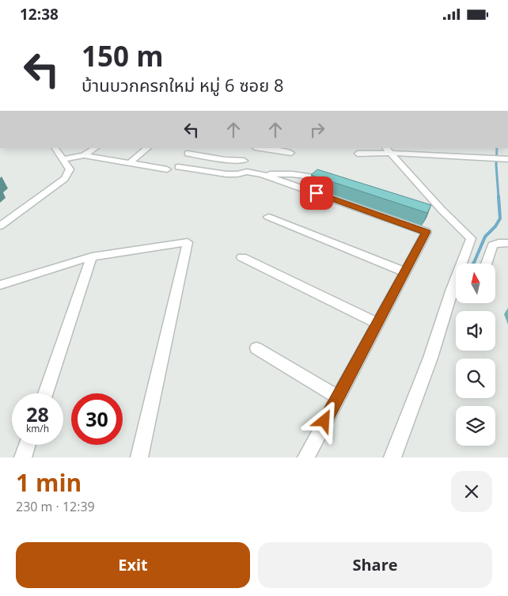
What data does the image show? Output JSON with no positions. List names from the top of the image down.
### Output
{
  "north": "top",
  "page": {
    "status": "12:38",
    "turn": ["150 m", "บ้านบวกครกใหม่ หมู่ 6 ซอย 8"],
    "speed": "28 km/h",
    "limit": "30",
    "heading": ["1 min", "230 m · 12:39"],
    "buttons": ["Exit", "Share"]
  }
}
